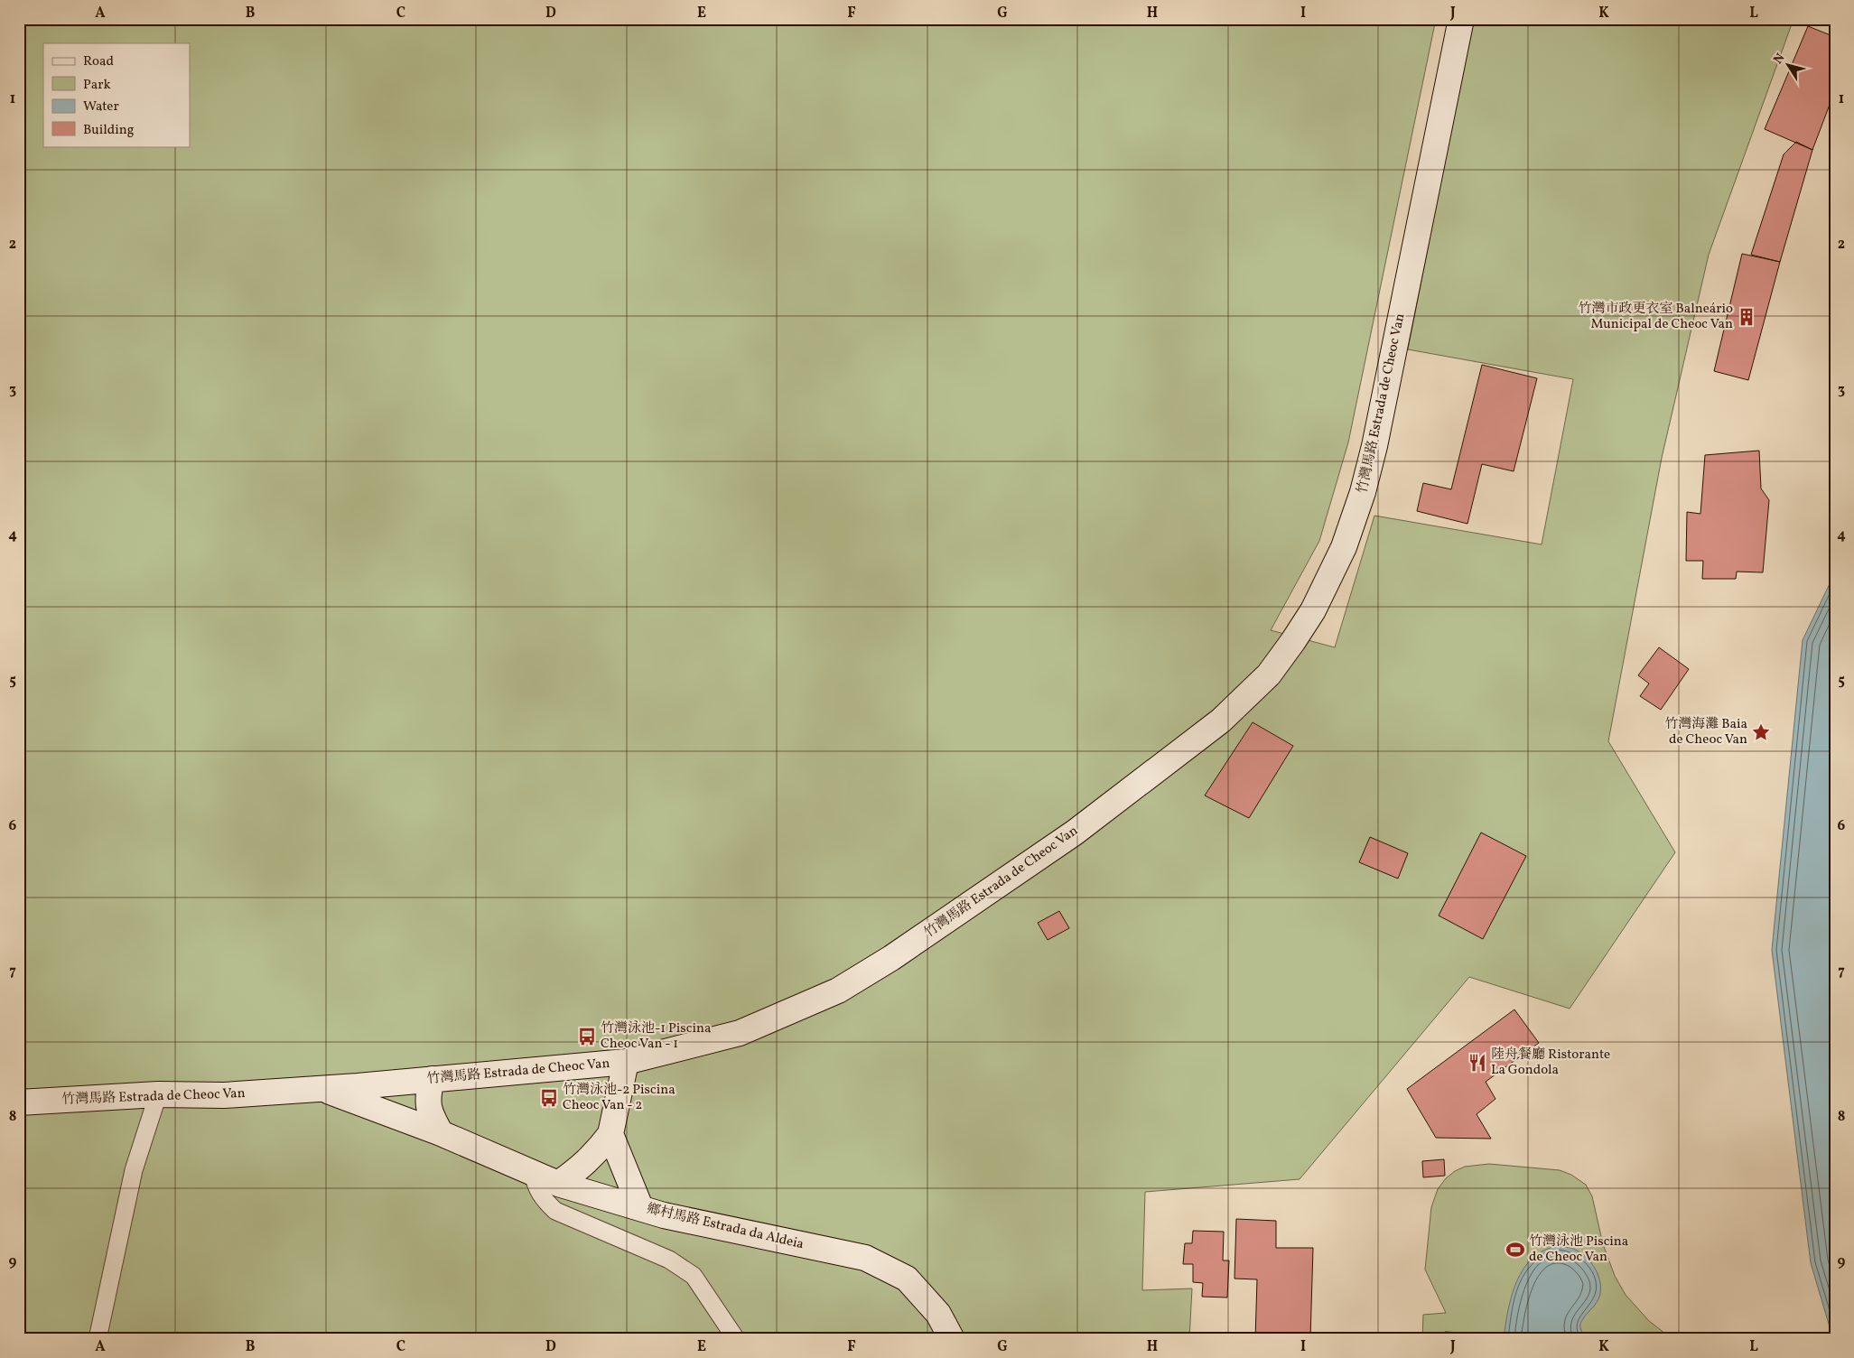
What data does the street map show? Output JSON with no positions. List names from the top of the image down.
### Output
{
  "streets": {
    "main road": ["竹灣馬路 Estrada de Cheoc Van", "鄉村馬路 Estrada da Aldeia"]
  },
  "crossings": [
    ["竹灣馬路 Estrada de Cheoc Van", "鄉村馬路 Estrada da Aldeia"]
  ],
  "places": {
    "building": ["竹灣市政更衣室 Balneário Municipal de Cheoc Van"],
    "place": ["竹灣海灘 Baia de Cheoc Van"],
    "bus stop": ["竹灣泳池-1 Piscina Cheoc Van - 1", "竹灣泳池-2 Piscina Cheoc Van - 2"],
    "restaurant": ["陸舟餐廳 Ristorante La Gondola"],
    "sports": ["竹灣泳池 Piscina de Cheoc Van"]
  },
  "legend": [
    "Road",
    "Park",
    "Water",
    "Building"
  ],
  "north": "top left",
  "grid": {
    "columns": [
      "A",
      "B",
      "C",
      "D",
      "E",
      "F",
      "G",
      "H",
      "I",
      "J",
      "K",
      "L"
    ],
    "rows": [
      "1",
      "2",
      "3",
      "4",
      "5",
      "6",
      "7",
      "8",
      "9"
    ]
  }
}
